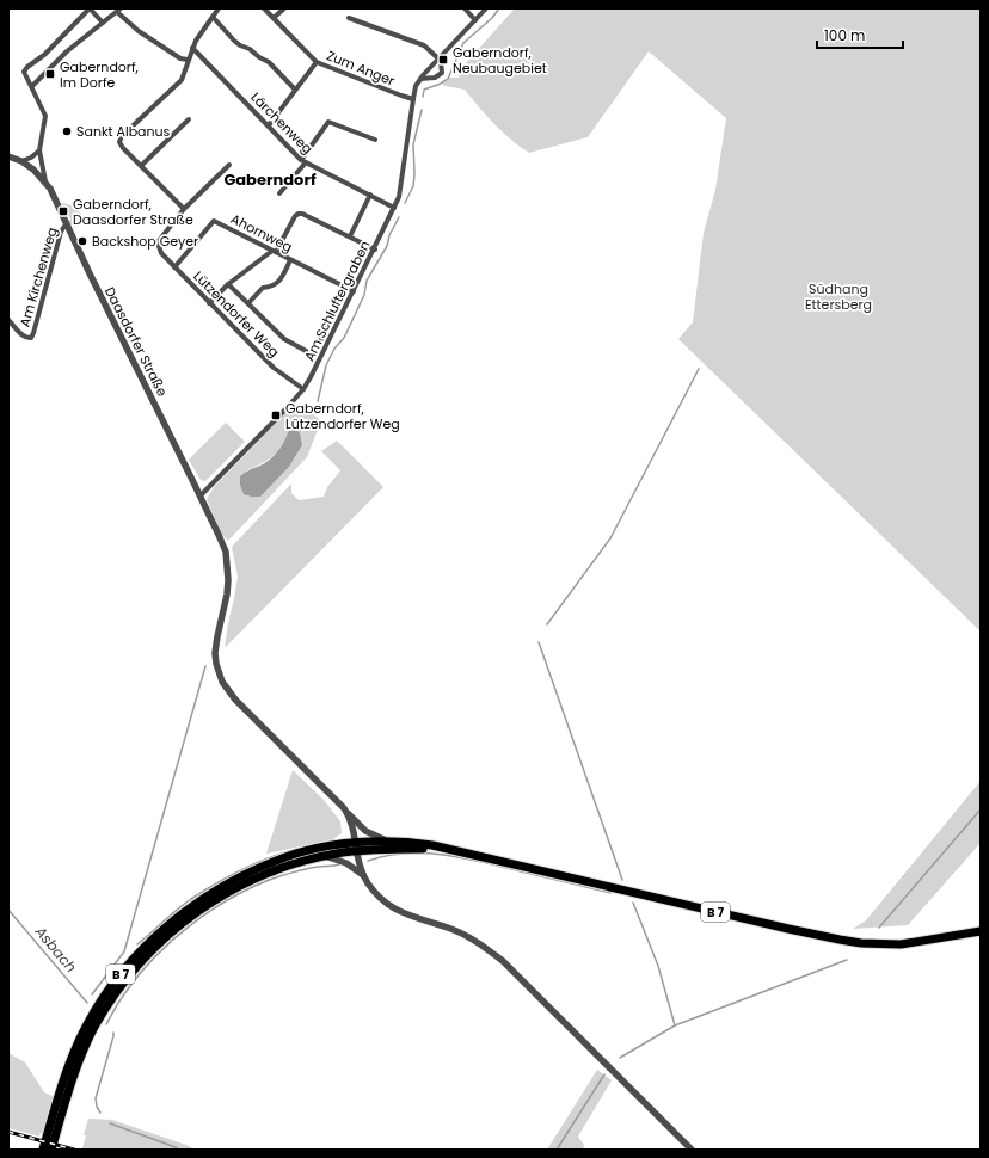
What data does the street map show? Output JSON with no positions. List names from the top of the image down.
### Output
{
  "streets": {
    "main road": ["B 7"],
    "street": [
      "Zum Anger",
      "Lärchenweg",
      "Ahornweg",
      "Am Kirchenweg",
      "Am Schluftergraben",
      "Lützendorfer Weg",
      "Daasdorfer Straße"
    ]
  },
  "crossings": [
    ["Zum Anger", "Am Schluftergraben"],
    ["Lärchenweg", "Am Schluftergraben"],
    ["Ahornweg", "Am Schluftergraben"],
    ["Ahornweg", "Lützendorfer Weg"],
    ["Am Kirchenweg", "Daasdorfer Straße"],
    ["Am Schluftergraben", "Lützendorfer Weg"],
    ["Am Schluftergraben", "Daasdorfer Straße"],
    ["Daasdorfer Straße", "B 7"]
  ],
  "districts": ["Gaberndorf"],
  "water": ["Asbach"],
  "parks": ["Südhang Ettersberg"],
  "places": {
    "transit": [
      "Gaberndorf, Neubaugebiet",
      "Gaberndorf, Im Dorfe",
      "Gaberndorf, Daasdorfer Straße",
      "Gaberndorf, Lützendorfer Weg"
    ],
    "other": ["Sankt Albanus", "Backshop Geyer"]
  },
  "scale_bar": "100 m"
}
